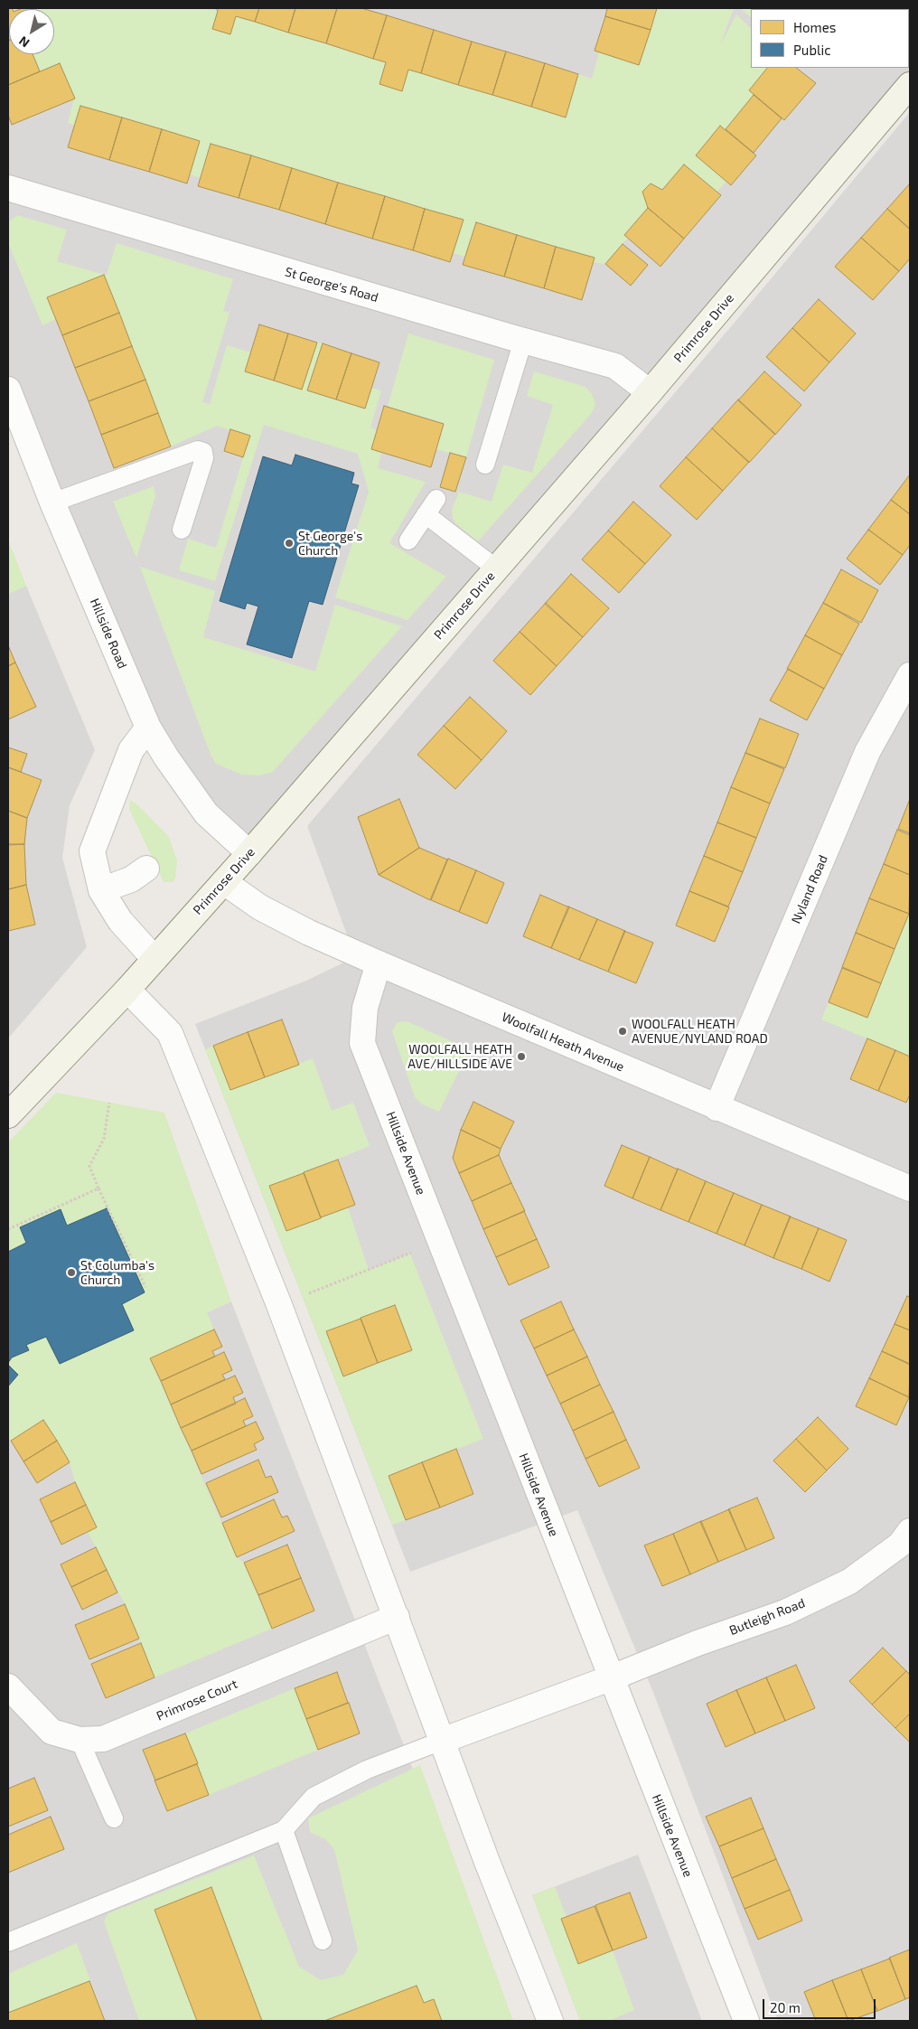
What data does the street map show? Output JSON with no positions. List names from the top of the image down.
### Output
{
  "streets": {
    "street": [
      "St George's Road",
      "Primrose Drive",
      "Hillside Road",
      "Nyland Road",
      "Woolfall Heath Avenue",
      "Hillside Avenue",
      "Butleigh Road",
      "Primrose Court"
    ]
  },
  "crossings": [
    ["St George's Road", "Primrose Drive"],
    ["Primrose Drive", "Hillside Road"],
    ["Primrose Drive", "Woolfall Heath Avenue"],
    ["Nyland Road", "Woolfall Heath Avenue"],
    ["Woolfall Heath Avenue", "Hillside Avenue"],
    ["Hillside Avenue", "Butleigh Road"]
  ],
  "places": [
    "St George's Church",
    "WOOLFALL HEATH AVENUE/NYLAND ROAD",
    "WOOLFALL HEATH AVE/HILLSIDE AVE",
    "St Columba's Church"
  ],
  "legend": ["Homes", "Public"],
  "scale_bar": "20 m",
  "north": "bottom left"
}
